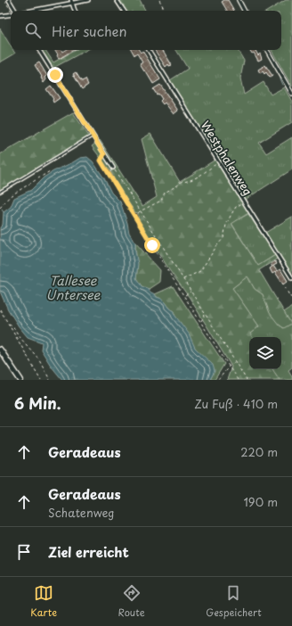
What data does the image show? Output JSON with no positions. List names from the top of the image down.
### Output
{
  "streets": {
    "street": ["Westphalenweg"]
  },
  "water": ["Tallesee Untersee"],
  "page": {
    "search": "Hier suchen",
    "heading": ["6 Min.", "Zu Fuß · 410 m"],
    "list": [
      ["Geradeaus", "220 m"],
      ["Geradeaus", "Schatenweg", "190 m"],
      "Ziel erreicht"
    ],
    "nav": ["Karte", "Route", "Gespeichert"]
  }
}
